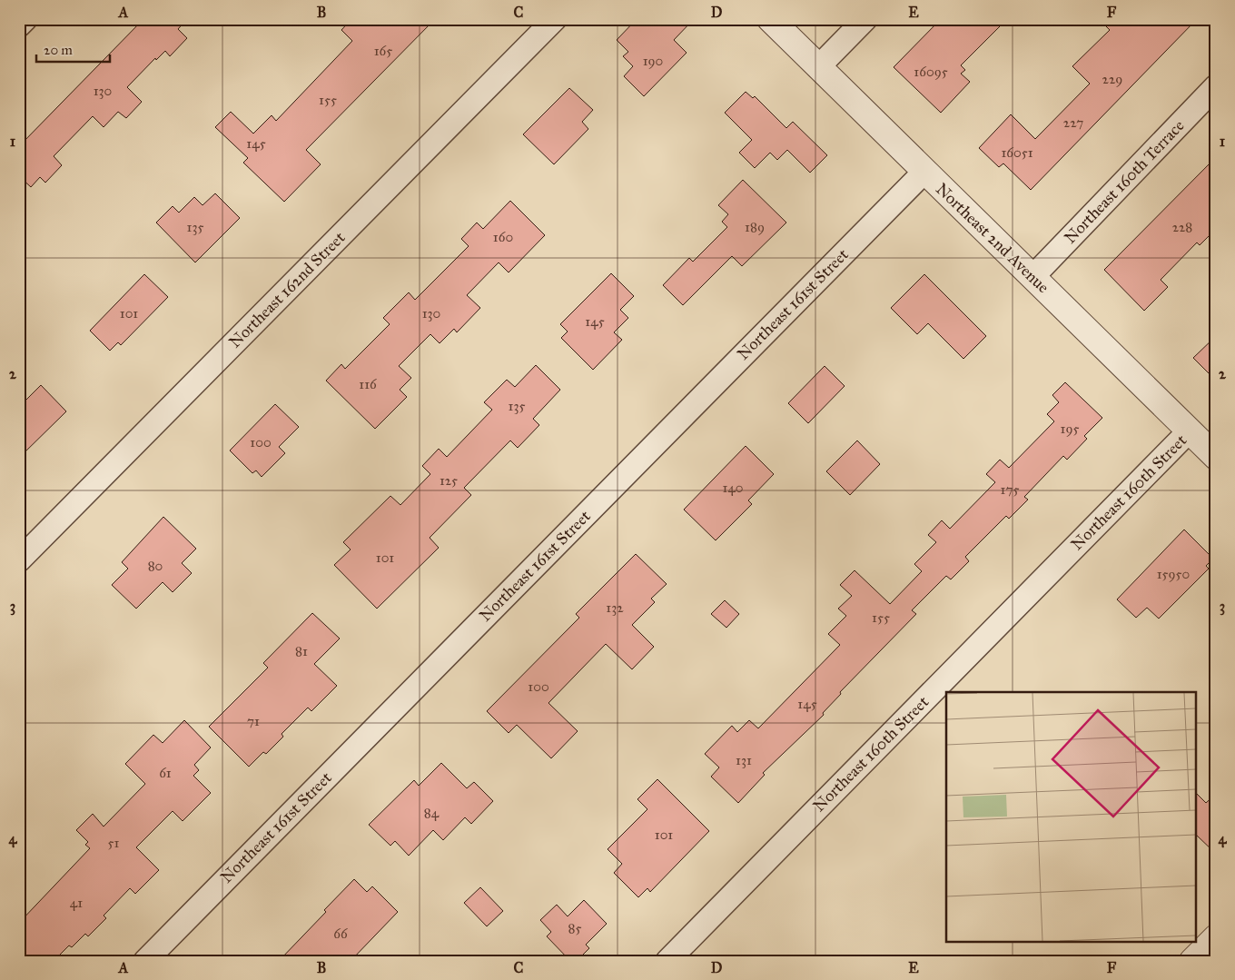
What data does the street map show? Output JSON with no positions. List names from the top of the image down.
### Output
{
  "streets": {
    "street": [
      "Northeast 160th Terrace",
      "Northeast 2nd Avenue",
      "Northeast 162nd Street",
      "Northeast 161st Street",
      "Northeast 160th Street"
    ]
  },
  "crossings": [
    ["Northeast 160th Terrace", "Northeast 2nd Avenue"],
    ["Northeast 2nd Avenue", "Northeast 161st Street"],
    ["Northeast 2nd Avenue", "Northeast 160th Street"]
  ],
  "house_numbers": [
    "165",
    "190",
    "16095",
    "229",
    "130",
    "155",
    "227",
    "145",
    "16051",
    "135",
    "189",
    "228",
    "160",
    "101",
    "130",
    "145",
    "116",
    "135",
    "195",
    "100",
    "125",
    "140",
    "175",
    "101",
    "80",
    "15950",
    "132",
    "155",
    "81",
    "100",
    "145",
    "71",
    "131",
    "61",
    "84",
    "101",
    "51",
    "41",
    "85",
    "66"
  ],
  "scale_bar": "20 m",
  "grid": {
    "columns": [
      "A",
      "B",
      "C",
      "D",
      "E",
      "F"
    ],
    "rows": [
      "1",
      "2",
      "3",
      "4"
    ]
  }
}
